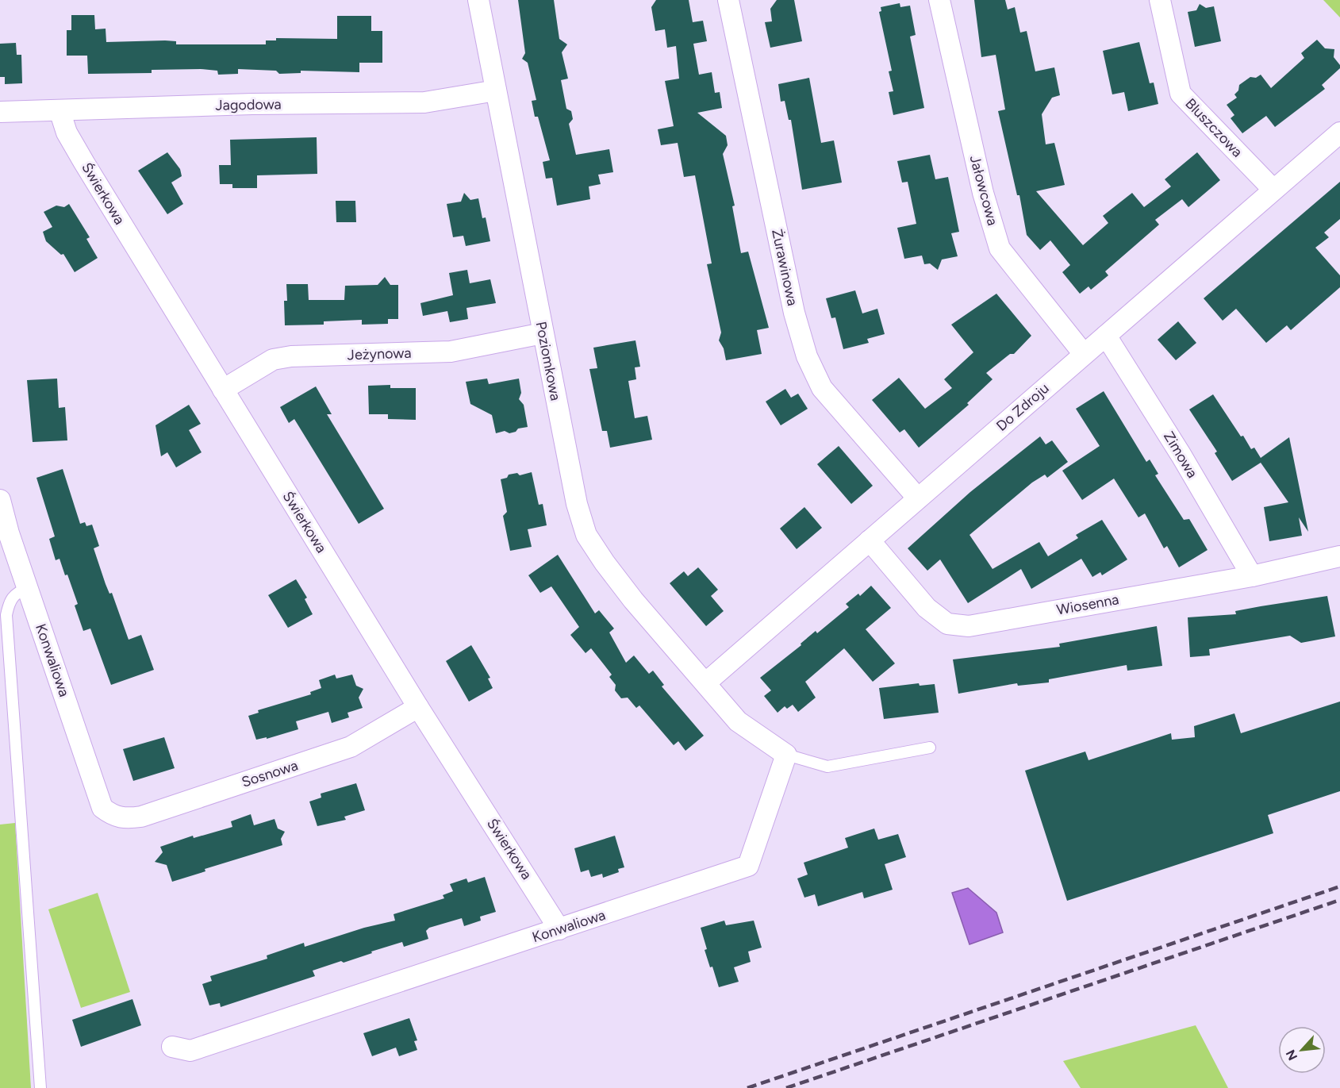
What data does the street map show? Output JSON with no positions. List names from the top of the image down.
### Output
{
  "streets": {
    "street": [
      "Jagodowa",
      "Bluszczowa",
      "Jałowcowa",
      "Świerkowa",
      "Żurawinowa",
      "Jeżynowa",
      "Poziomkowa",
      "Do Zdroju",
      "Zimowa",
      "Wiosenna",
      "Konwaliowa",
      "Sosnowa"
    ]
  },
  "crossings": [
    ["Jagodowa", "Świerkowa"],
    ["Jagodowa", "Poziomkowa"],
    ["Bluszczowa", "Do Zdroju"],
    ["Jałowcowa", "Do Zdroju"],
    ["Świerkowa", "Jeżynowa"],
    ["Świerkowa", "Konwaliowa"],
    ["Świerkowa", "Sosnowa"],
    ["Żurawinowa", "Do Zdroju"],
    ["Jeżynowa", "Poziomkowa"],
    ["Poziomkowa", "Do Zdroju"],
    ["Do Zdroju", "Zimowa"],
    ["Do Zdroju", "Wiosenna"],
    ["Zimowa", "Wiosenna"],
    ["Konwaliowa", "Sosnowa"]
  ],
  "north": "bottom left"
}
